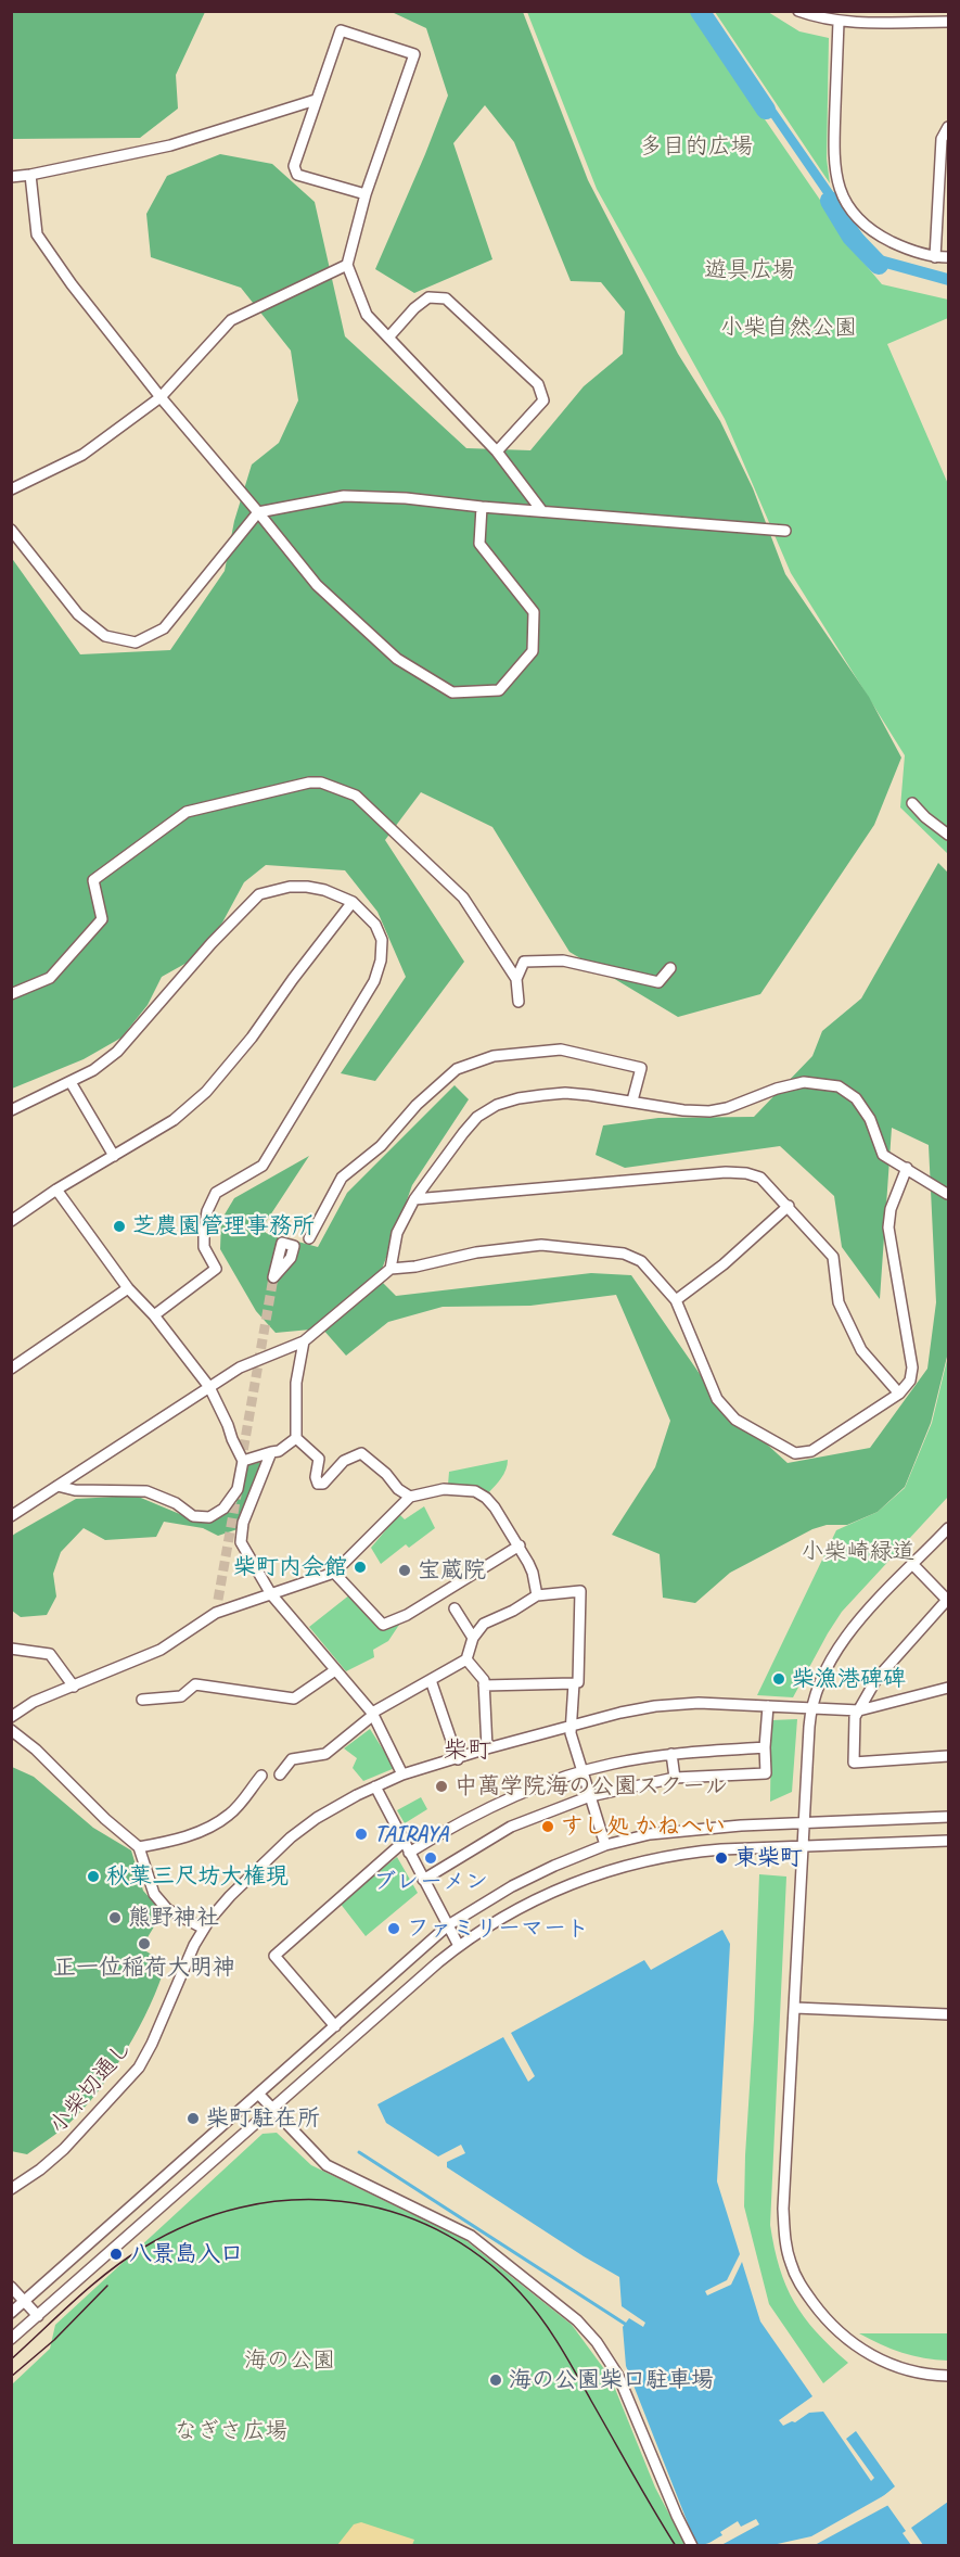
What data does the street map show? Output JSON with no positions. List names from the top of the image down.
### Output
{
  "streets": {
    "street": ["小柴切通し"]
  },
  "districts": ["柴町"],
  "parks": [
    "多目的広場",
    "遊具広場",
    "小柴自然公園",
    "小柴崎緑道",
    "海の公園",
    "なぎさ広場"
  ],
  "places": [
    "芝農園管理事務所",
    "柴町内会館",
    "宝蔵院",
    "柴漁港碑碑",
    "中萬学院海の公園スクール",
    "すし処 かねへい",
    "TAIRAYA",
    "ブレーメン",
    "東柴町",
    "秋葉三尺坊大権現",
    "熊野神社",
    "ファミリーマート",
    "正一位稲荷大明神",
    "柴町駐在所",
    "八景島入口",
    "海の公園柴口駐車場"
  ]
}
